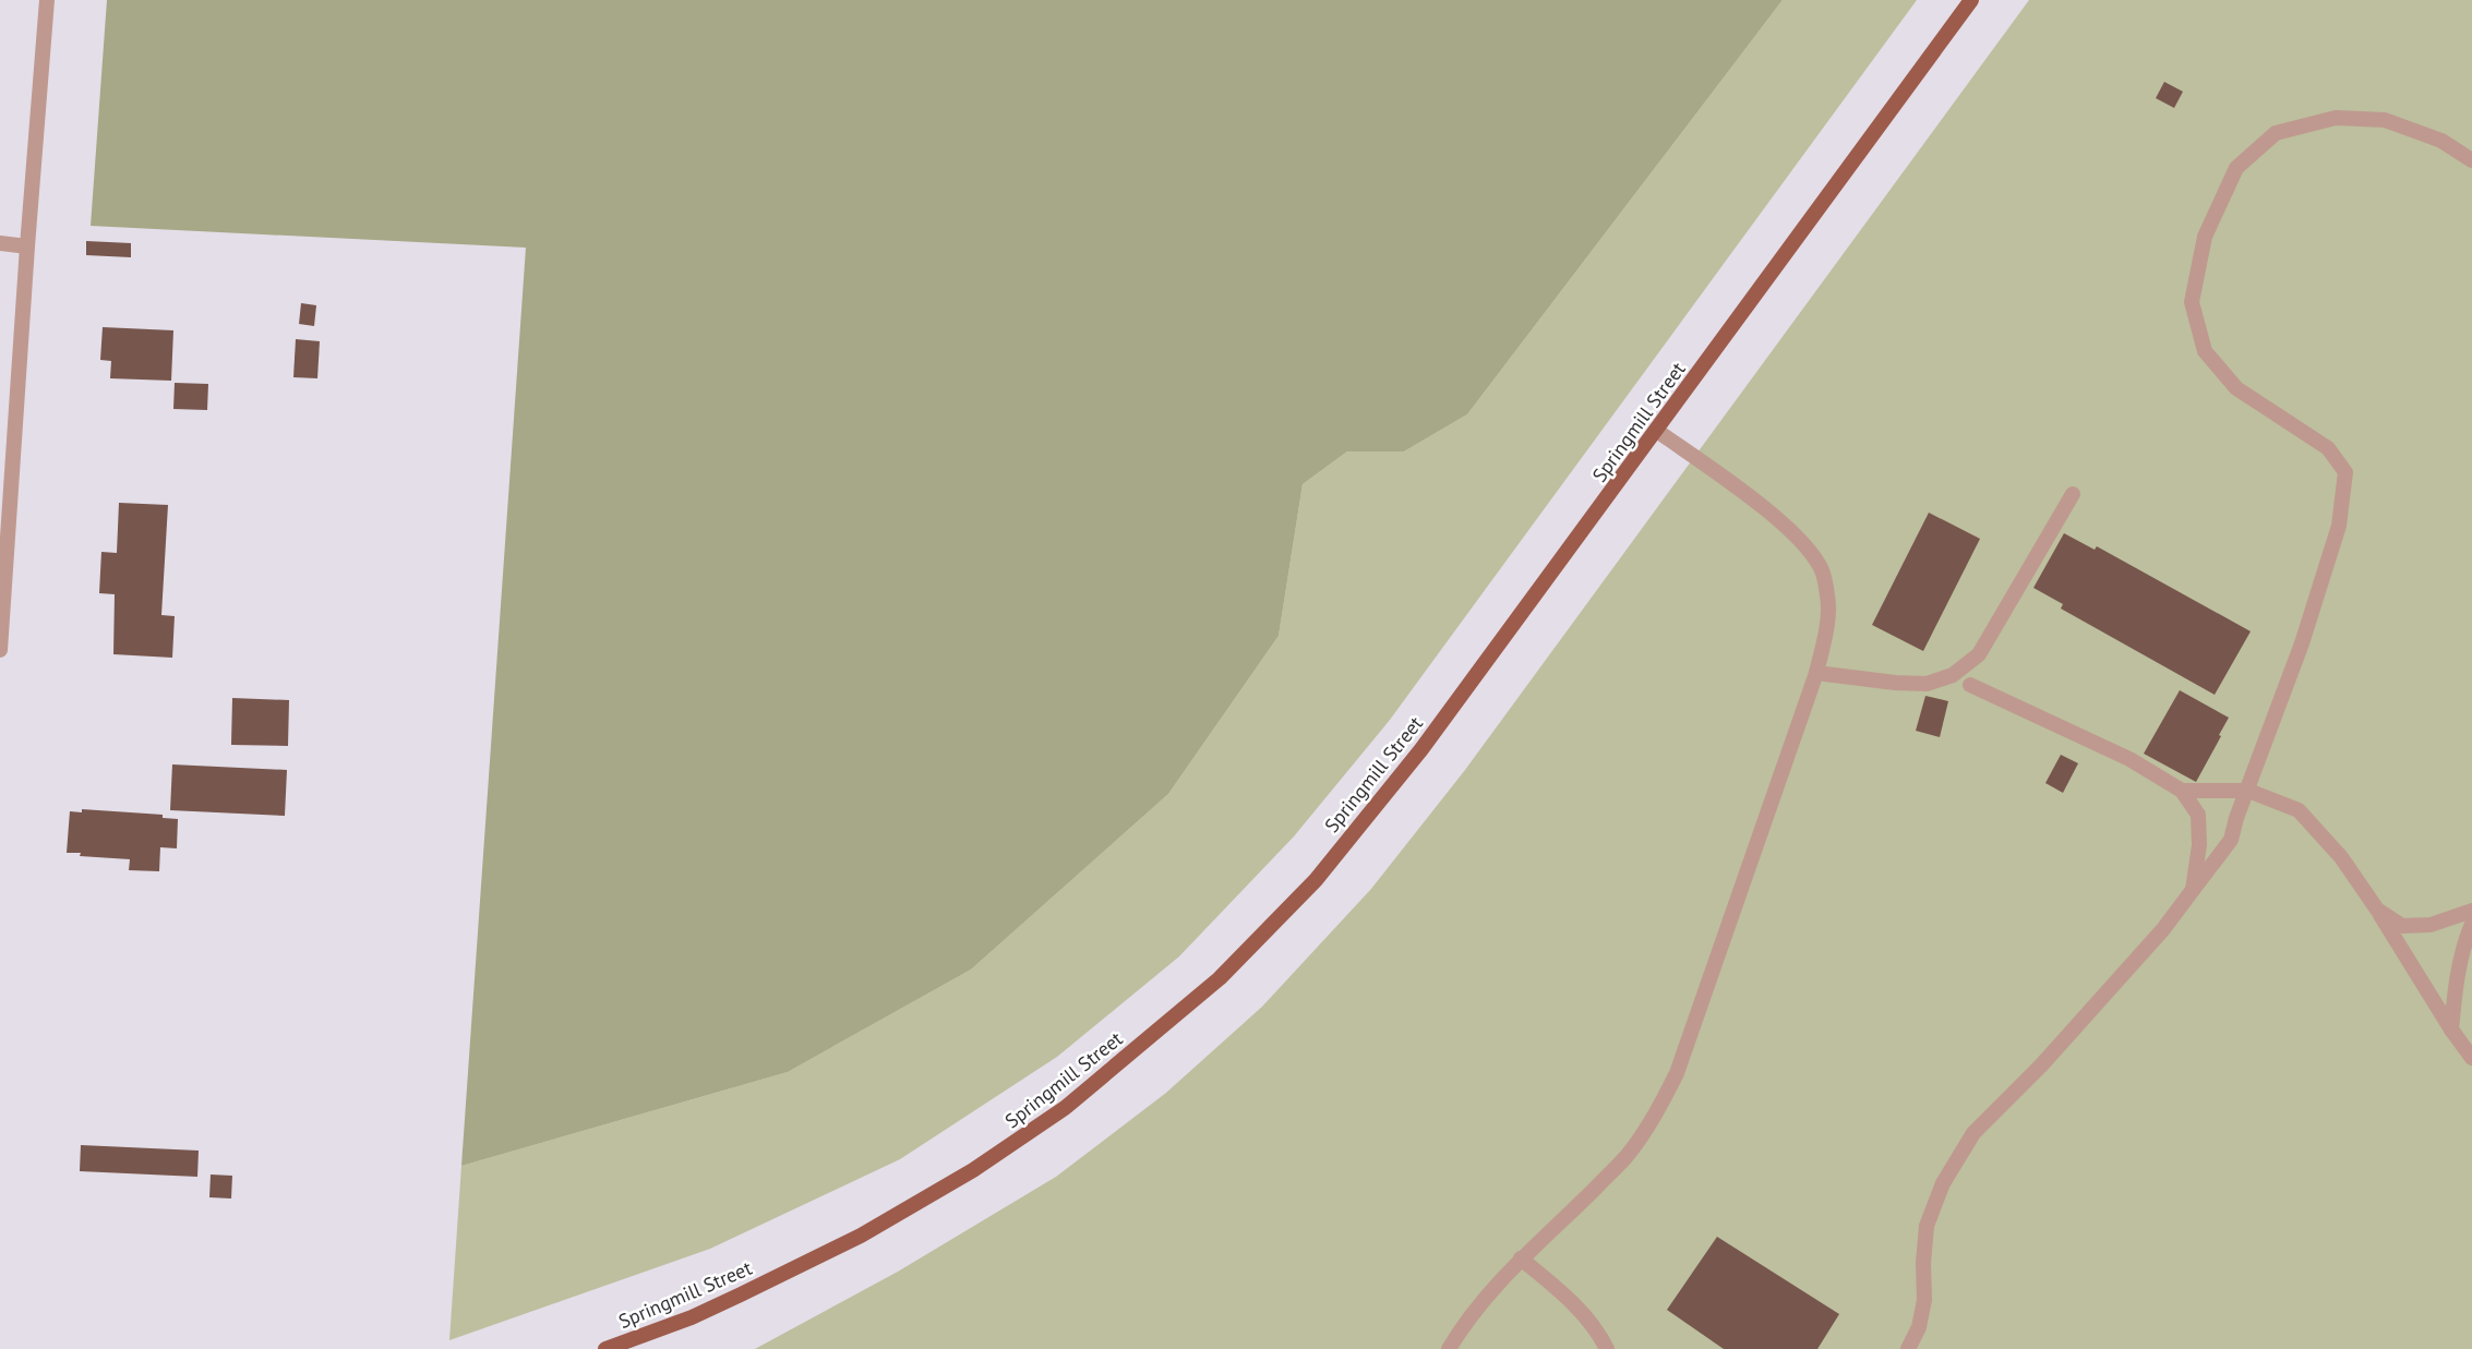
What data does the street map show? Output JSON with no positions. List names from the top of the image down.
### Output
{
  "streets": {
    "main road": ["Springmill Street"]
  }
}
